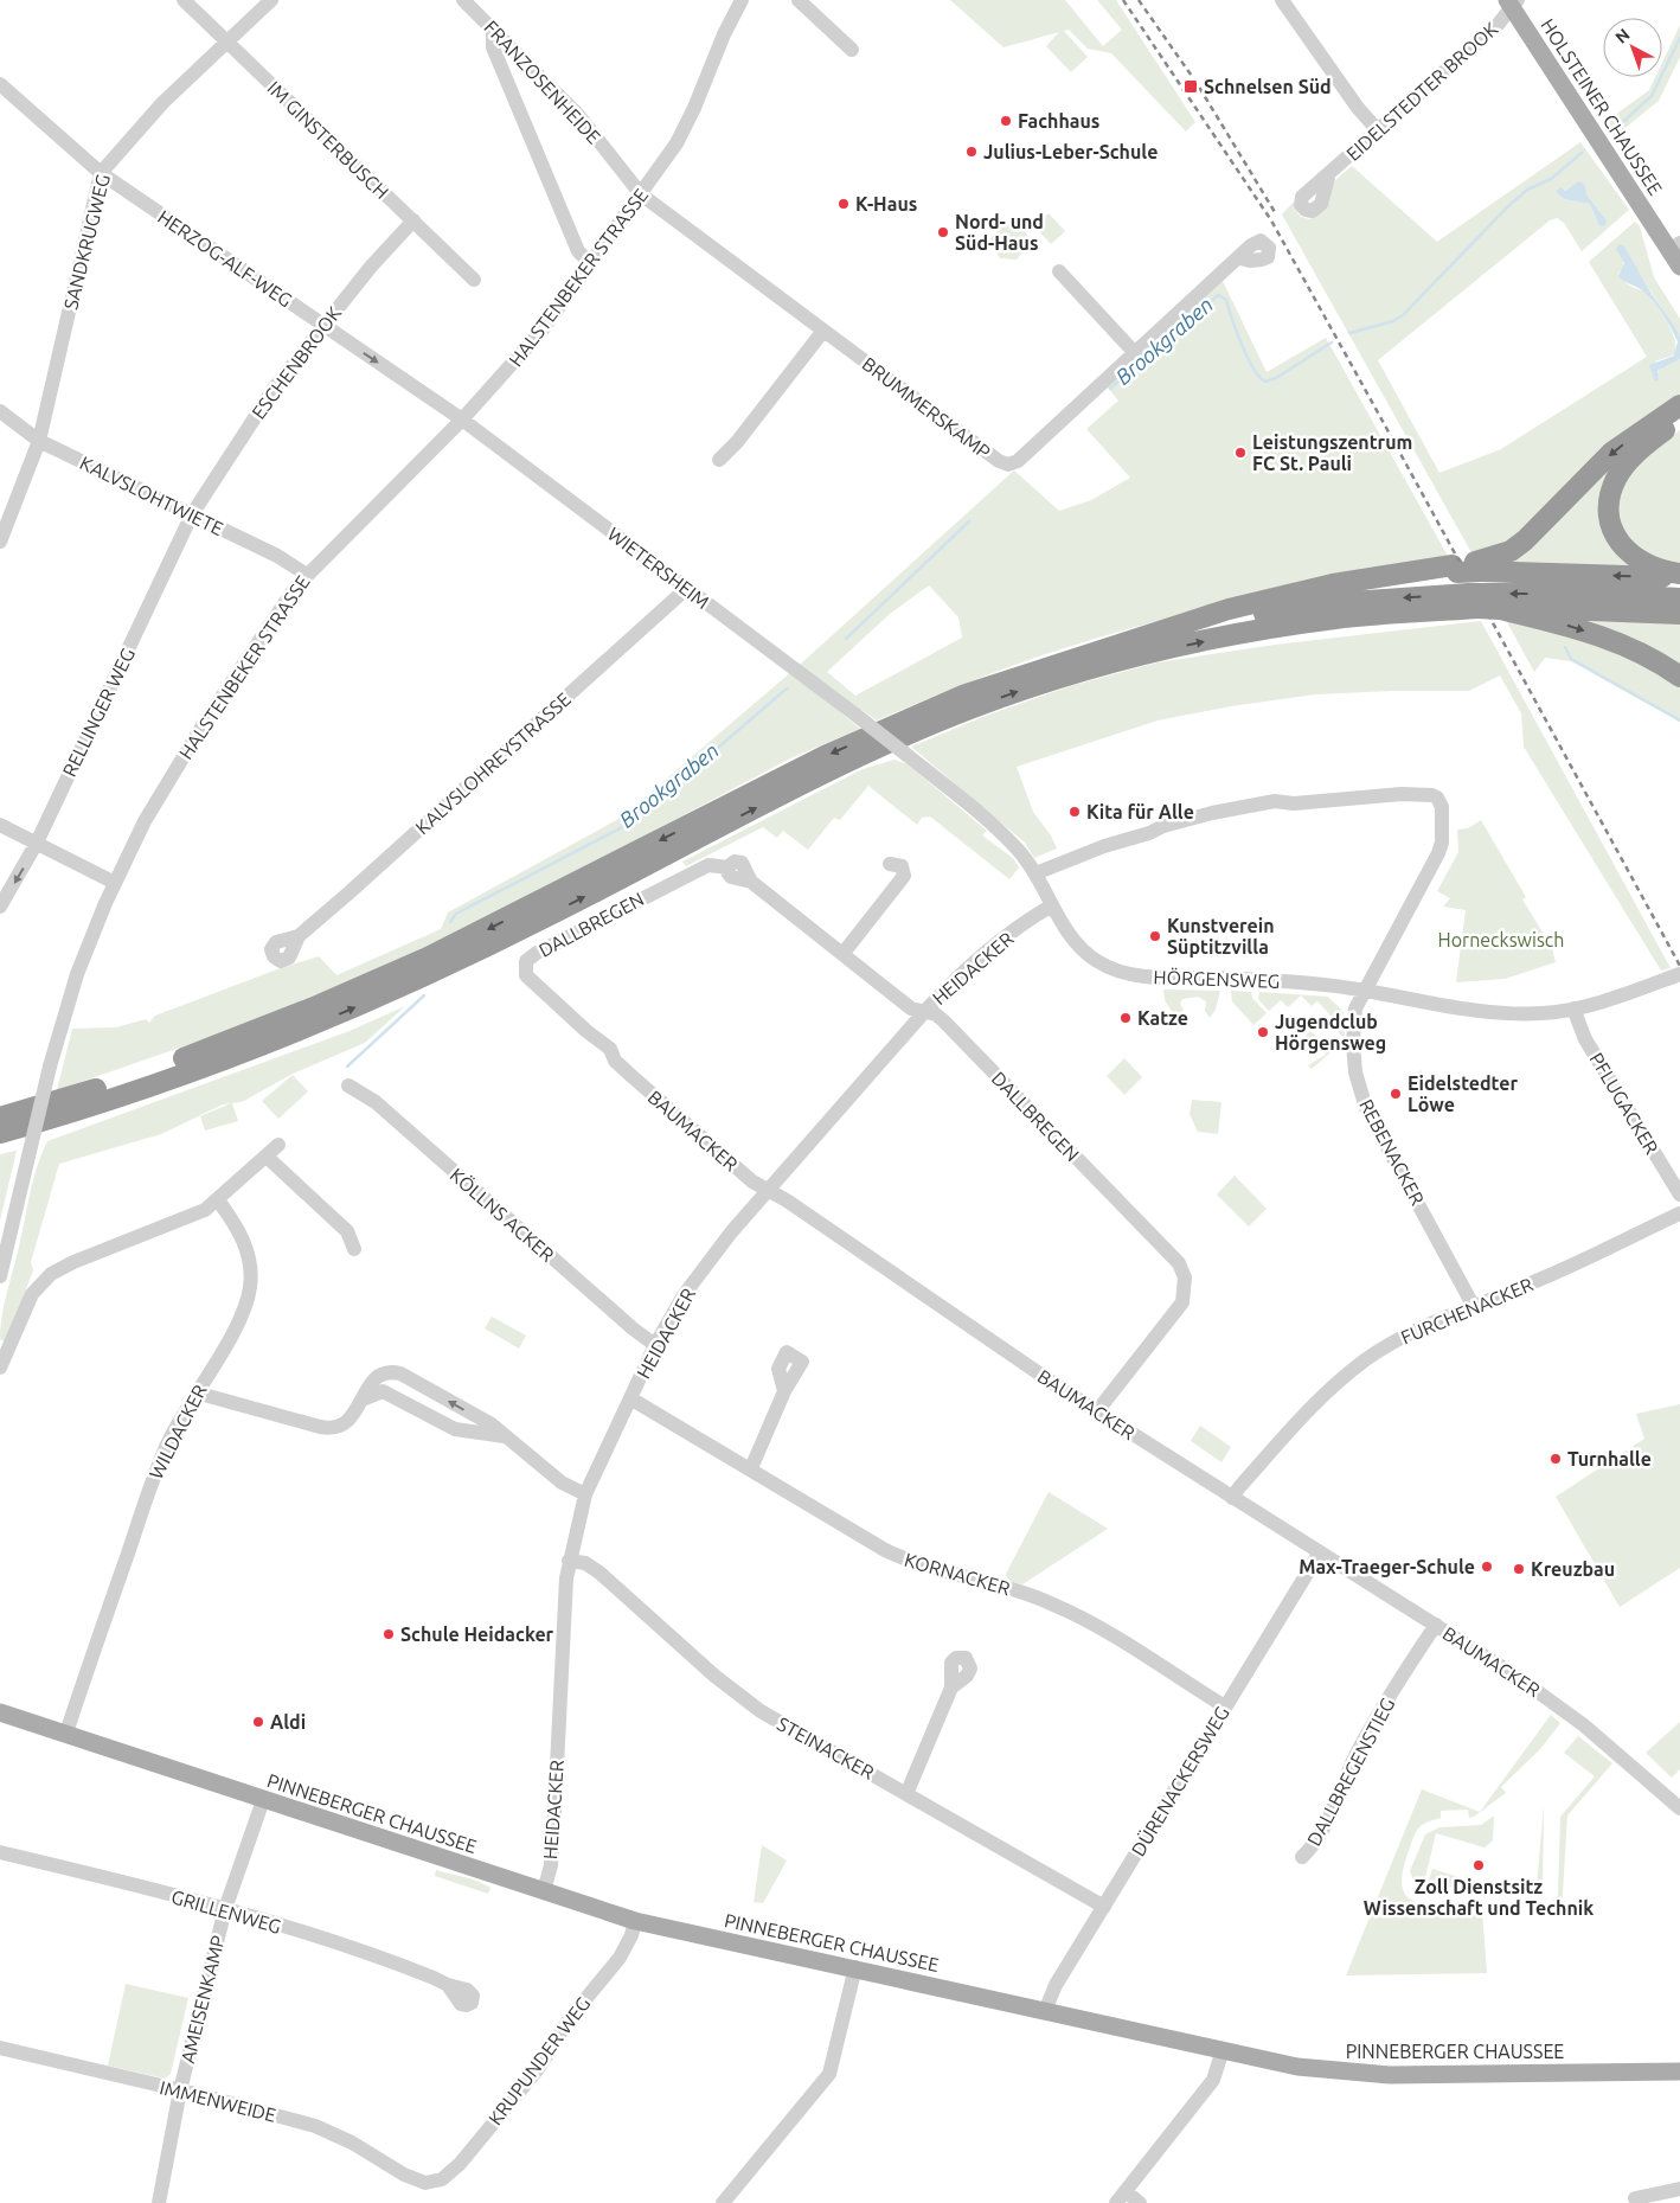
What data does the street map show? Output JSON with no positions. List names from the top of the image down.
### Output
{
  "streets": {
    "main road": ["HOLSTEINER CHAUSSEE", "PINNEBERGER CHAUSSEE"],
    "street": [
      "FRANZOSENHEIDE",
      "EIDELSTEDTER BROOK",
      "IM GINSTERBUSCH",
      "SANDKRUGWEG",
      "HERZOG-ALF-WEG",
      "HALSTENBEKER STRASSE",
      "ESCHENBROOK",
      "BRUMMERSKAMP",
      "KALVSLOHTWIETE",
      "WIETERSHEIM",
      "RELLINGER WEG",
      "KALVSLOHREYSTRASSE",
      "DALLBREGEN",
      "HEIDACKER",
      "HÖRGENSWEG",
      "PFLUGACKER",
      "BAUMACKER",
      "REBENACKER",
      "KÖLLNS ACKER",
      "FURCHENACKER",
      "WILDACKER",
      "KORNACKER",
      "STEINACKER",
      "DALLBREGENSTIEG",
      "DÜRENACKERSWEG",
      "GRILLENWEG",
      "AMEISENKAMP",
      "KRUPUNDER WEG",
      "IMMENWEIDE"
    ]
  },
  "crossings": [
    ["FRANZOSENHEIDE", "HALSTENBEKER STRASSE"],
    ["FRANZOSENHEIDE", "BRUMMERSKAMP"],
    ["EIDELSTEDTER BROOK", "HOLSTEINER CHAUSSEE"],
    ["IM GINSTERBUSCH", "SANDKRUGWEG"],
    ["IM GINSTERBUSCH", "ESCHENBROOK"],
    ["SANDKRUGWEG", "HERZOG-ALF-WEG"],
    ["SANDKRUGWEG", "KALVSLOHTWIETE"],
    ["HERZOG-ALF-WEG", "HALSTENBEKER STRASSE"],
    ["HERZOG-ALF-WEG", "ESCHENBROOK"],
    ["HERZOG-ALF-WEG", "WIETERSHEIM"],
    ["HALSTENBEKER STRASSE", "BRUMMERSKAMP"],
    ["HALSTENBEKER STRASSE", "KALVSLOHTWIETE"],
    ["HALSTENBEKER STRASSE", "WIETERSHEIM"],
    ["ESCHENBROOK", "KALVSLOHTWIETE"],
    ["ESCHENBROOK", "RELLINGER WEG"],
    ["KALVSLOHTWIETE", "RELLINGER WEG"],
    ["WIETERSHEIM", "KALVSLOHREYSTRASSE"],
    ["WIETERSHEIM", "HÖRGENSWEG"],
    ["DALLBREGEN", "HEIDACKER"],
    ["DALLBREGEN", "BAUMACKER"],
    ["HEIDACKER", "HÖRGENSWEG"],
    ["HEIDACKER", "BAUMACKER"],
    ["HEIDACKER", "KÖLLNS ACKER"],
    ["HEIDACKER", "KORNACKER"],
    ["HEIDACKER", "STEINACKER"],
    ["HEIDACKER", "PINNEBERGER CHAUSSEE"],
    ["HÖRGENSWEG", "PFLUGACKER"],
    ["HÖRGENSWEG", "REBENACKER"],
    ["BAUMACKER", "FURCHENACKER"],
    ["BAUMACKER", "DALLBREGENSTIEG"],
    ["BAUMACKER", "DÜRENACKERSWEG"],
    ["REBENACKER", "FURCHENACKER"],
    ["WILDACKER", "PINNEBERGER CHAUSSEE"],
    ["KORNACKER", "DÜRENACKERSWEG"],
    ["STEINACKER", "DÜRENACKERSWEG"],
    ["DÜRENACKERSWEG", "PINNEBERGER CHAUSSEE"],
    ["PINNEBERGER CHAUSSEE", "AMEISENKAMP"],
    ["PINNEBERGER CHAUSSEE", "KRUPUNDER WEG"],
    ["GRILLENWEG", "AMEISENKAMP"],
    ["AMEISENKAMP", "IMMENWEIDE"],
    ["KRUPUNDER WEG", "IMMENWEIDE"]
  ],
  "water": ["Brookgraben"],
  "parks": ["Horneckswisch"],
  "places": {
    "transit": ["Schnelsen Süd"],
    "other": [
      "Fachhaus",
      "Julius-Leber-Schule",
      "K-Haus",
      "Nord- und Süd-Haus",
      "Leistungszentrum FC St. Pauli",
      "Kita für Alle",
      "Kunstverein Süptitzvilla",
      "Katze",
      "Jugendclub Hörgensweg",
      "Eidelstedter Löwe",
      "Turnhalle",
      "Max-Traeger-Schule",
      "Kreuzbau",
      "Schule Heidacker",
      "Aldi",
      "Zoll Dienstsitz Wissenschaft und Technik"
    ]
  },
  "north": "top left"
}
